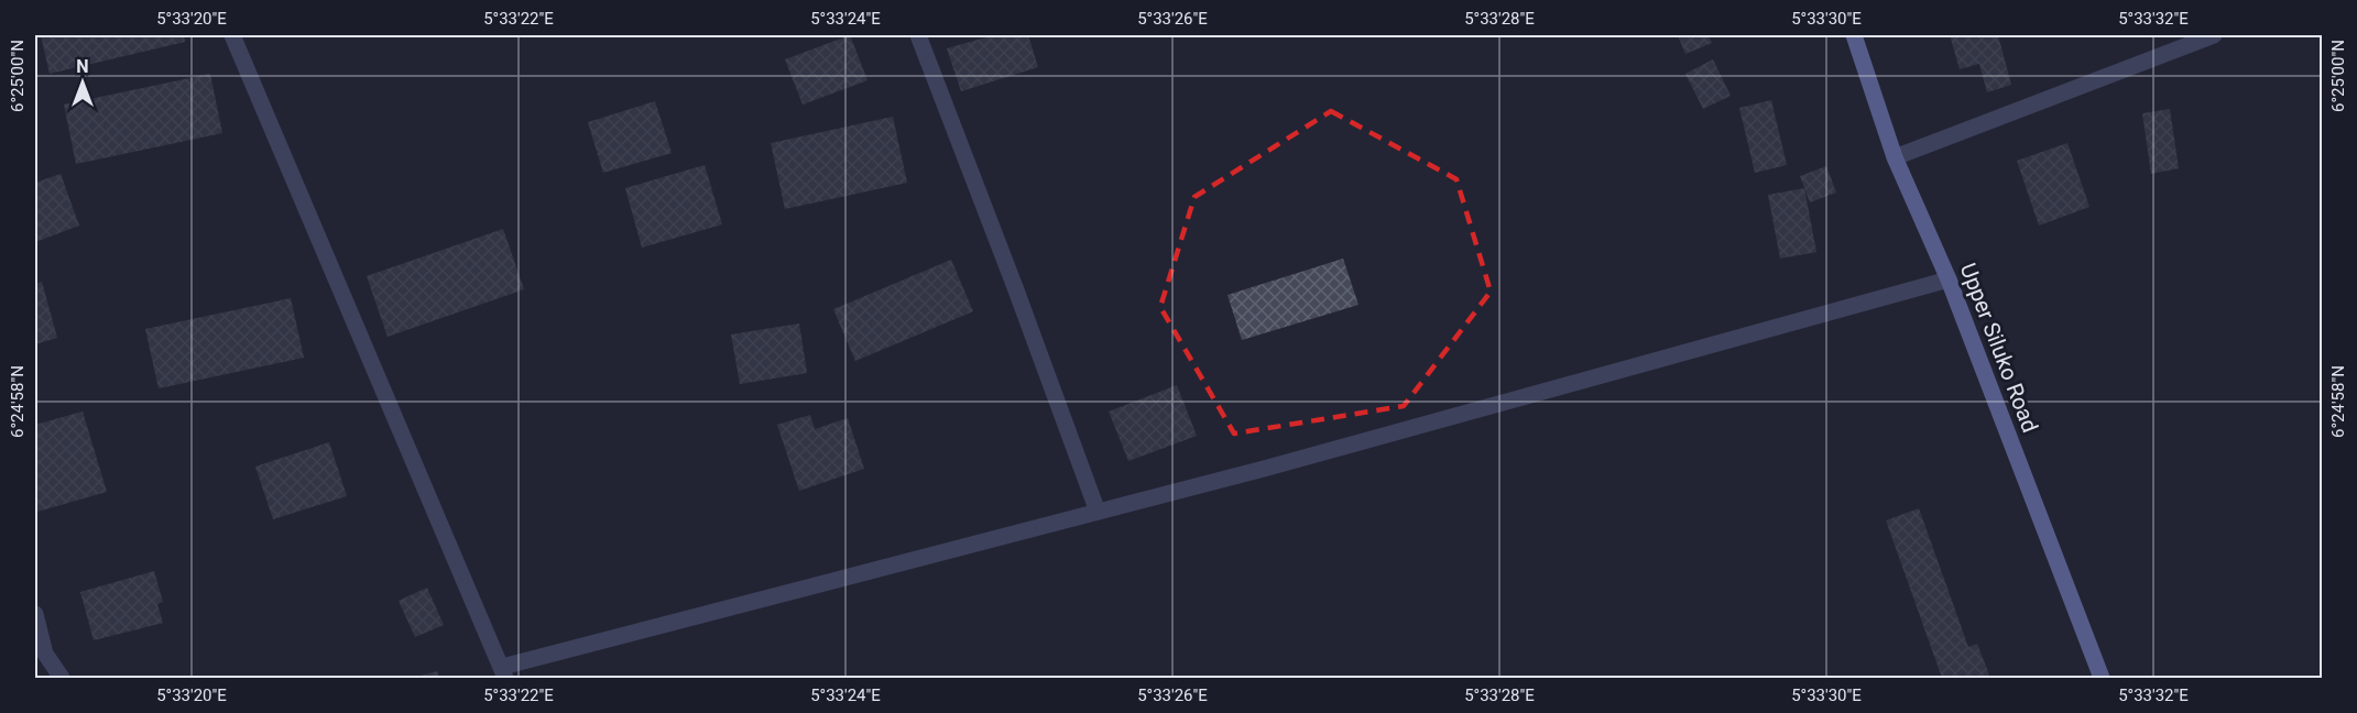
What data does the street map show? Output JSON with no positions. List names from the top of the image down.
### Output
{
  "streets": {
    "main road": ["Upper Siluko Road"]
  },
  "north": "top",
  "coordinates": [
    "5°33'20\"E",
    "5°33'22\"E",
    "5°33'24\"E",
    "5°33'26\"E",
    "5°33'28\"E",
    "5°33'30\"E",
    "5°33'32\"E",
    "6°25'00\"N",
    "6°24'58\"N"
  ]
}
